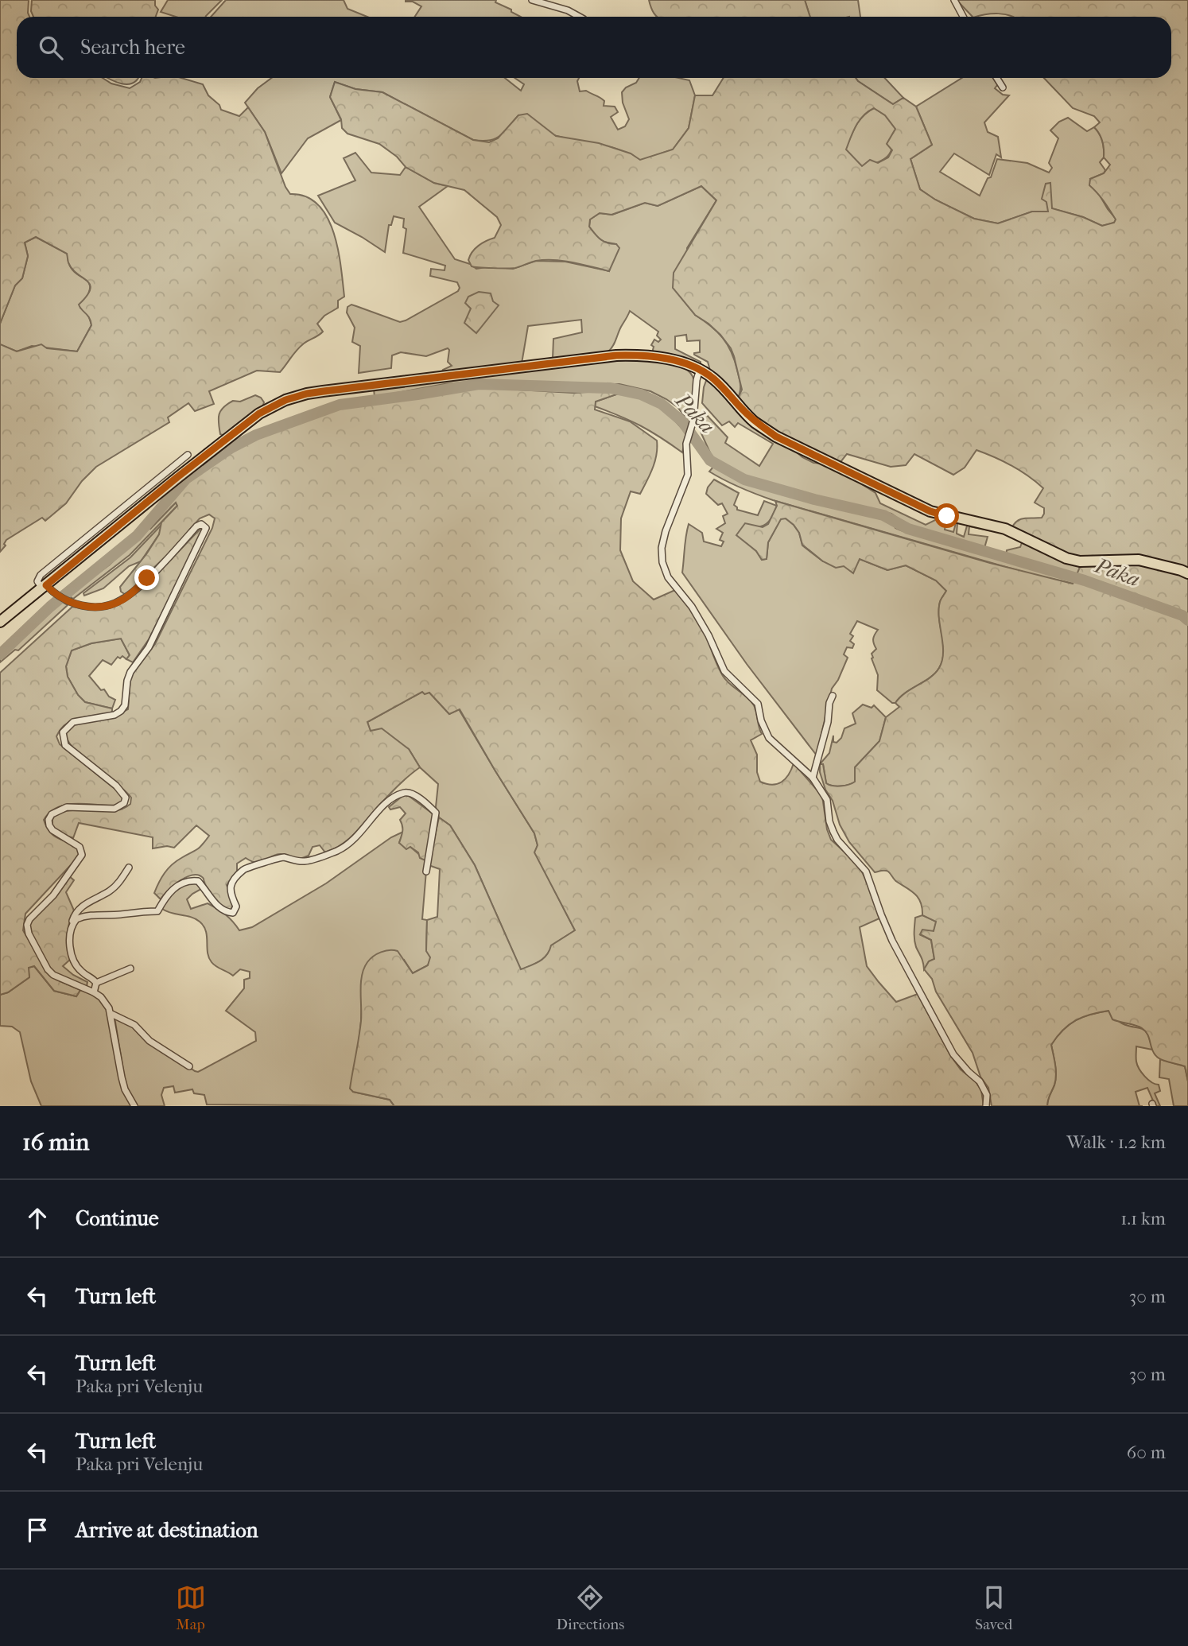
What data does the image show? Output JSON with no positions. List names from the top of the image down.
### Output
{
  "water": ["Paka"],
  "page": {
    "search": "Search here",
    "heading": ["16 min", "Walk · 1.2 km"],
    "list": [
      ["Continue", "1.1 km"],
      ["Turn left", "30 m"],
      ["Turn left", "Paka pri Velenju", "30 m"],
      ["Turn left", "Paka pri Velenju", "60 m"],
      "Arrive at destination"
    ],
    "nav": ["Map", "Directions", "Saved"]
  }
}
